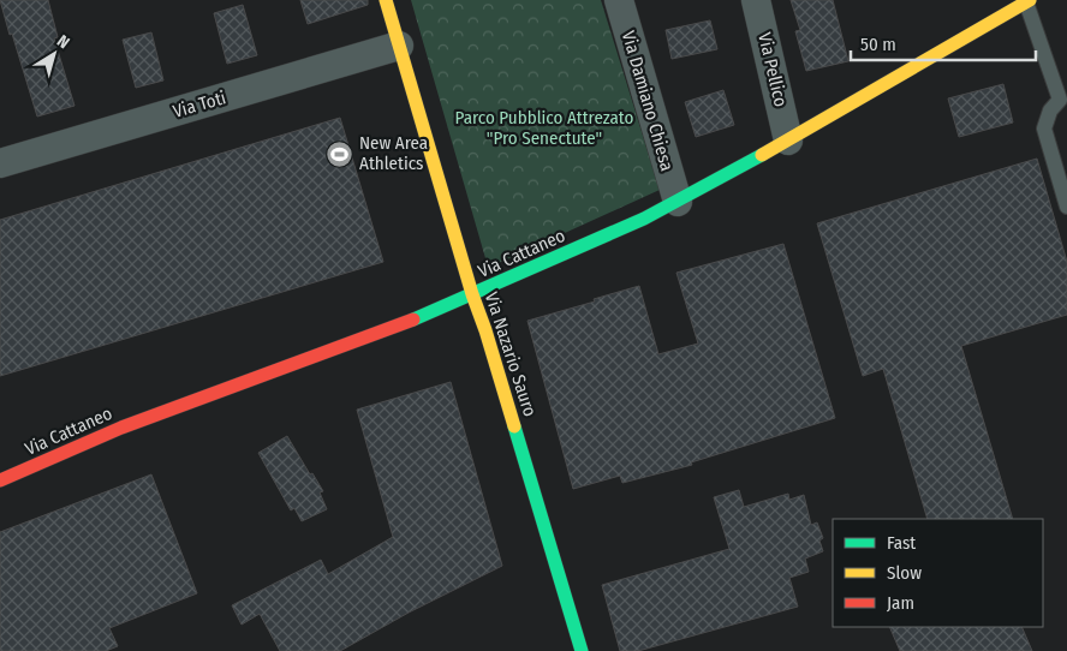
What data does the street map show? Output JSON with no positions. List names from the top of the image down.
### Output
{
  "streets": {
    "street": [
      "Via Pellico",
      "Via Damiano Chiesa",
      "Via Toti",
      "Via Cattaneo",
      "Via Nazario Sauro"
    ]
  },
  "crossings": [
    ["Via Pellico", "Via Cattaneo"],
    ["Via Damiano Chiesa", "Via Cattaneo"],
    ["Via Toti", "Via Nazario Sauro"],
    ["Via Cattaneo", "Via Nazario Sauro"]
  ],
  "parks": ["Parco Pubblico Attrezato \"Pro Senectute\""],
  "places": {
    "sports": ["New Area Athletics"]
  },
  "legend": ["Fast", "Slow", "Jam"],
  "scale_bar": "50 m",
  "north": "top right"
}
